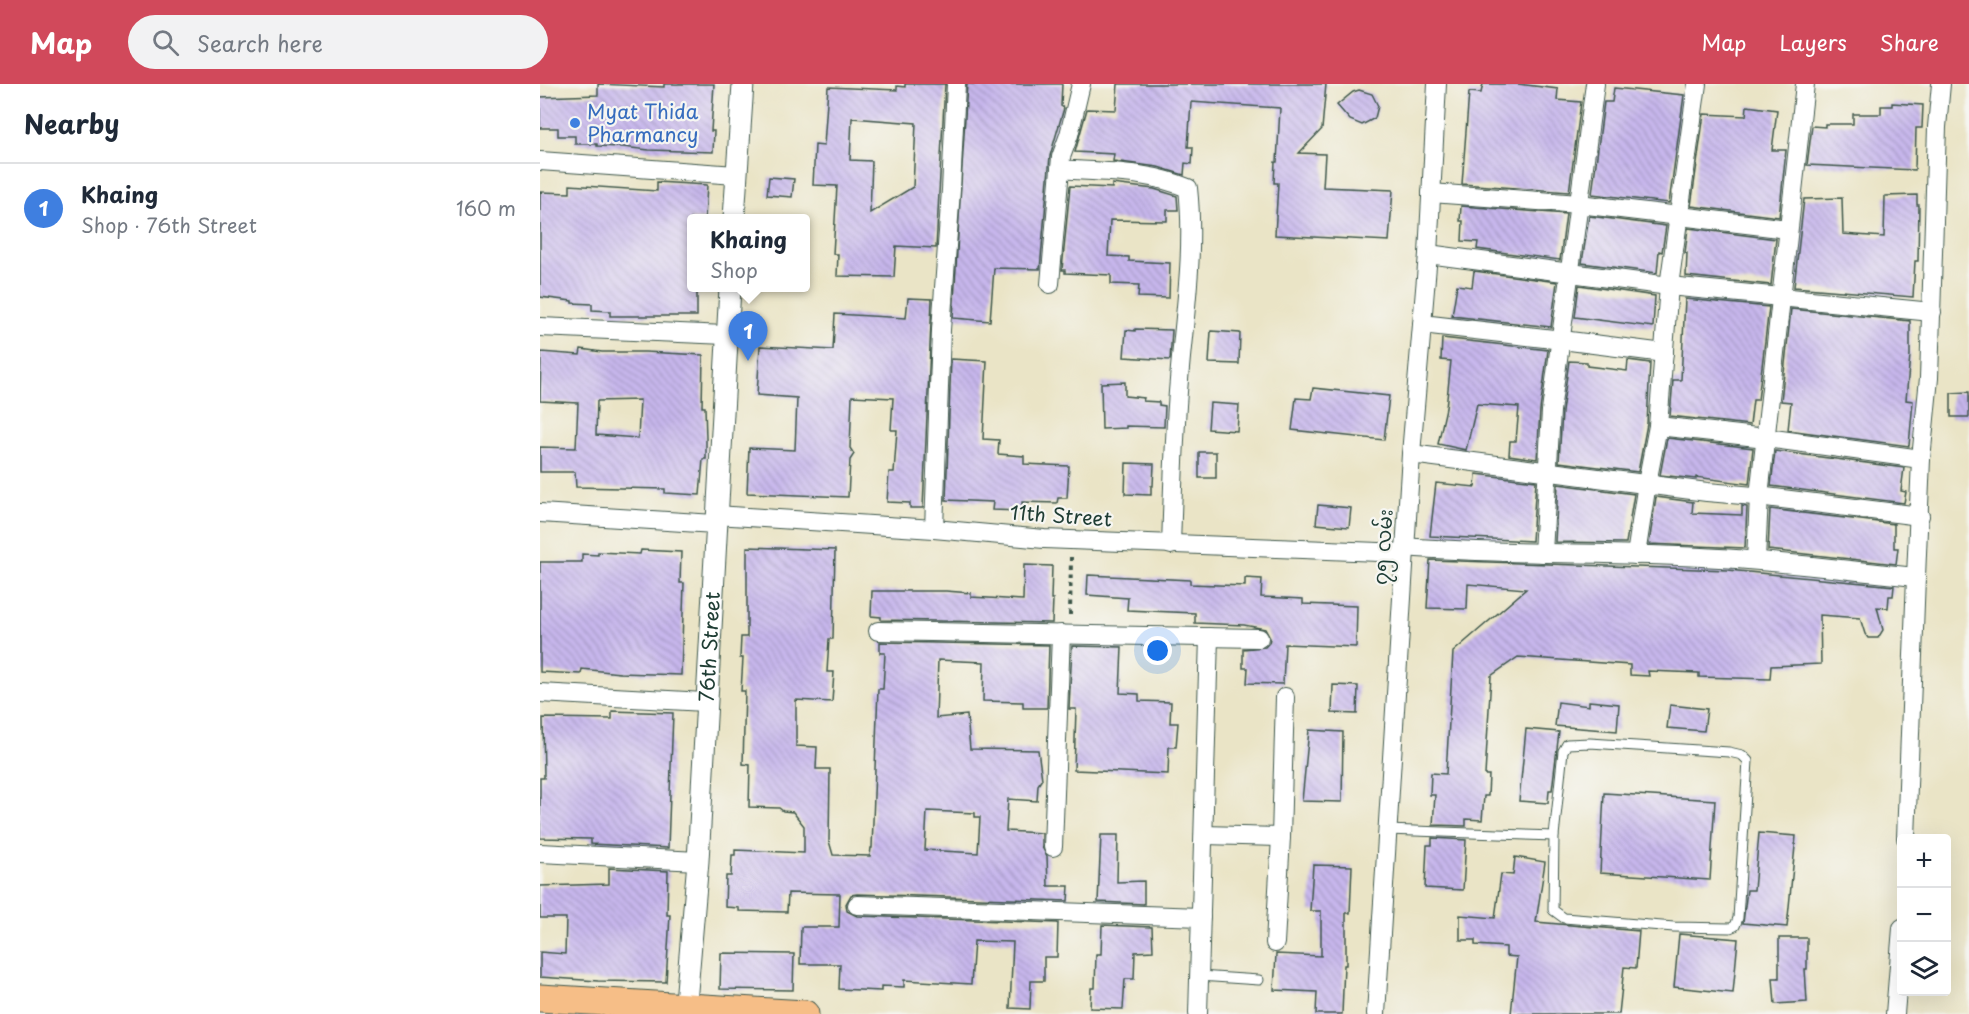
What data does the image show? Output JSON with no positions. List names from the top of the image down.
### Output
{
  "streets": {
    "street": ["11th Street", "၇၅ လမ်း", "76th Street"]
  },
  "crossings": [
    ["11th Street", "၇၅ လမ်း"],
    ["11th Street", "76th Street"]
  ],
  "places": ["Myat Thida Pharmancy"],
  "page": {
    "header": "Map",
    "search": "Search here",
    "nav": ["Map", "Layers", "Share"],
    "heading": "Nearby",
    "list": [
      {
        "mark": "1",
        "name": "Khaing",
        "note": "Shop · 76th Street",
        "value": "160 m"
      }
    ],
    "popup": ["Khaing", "Shop"],
    "pins": "1",
    "map_buttons": ["+", "−"]
  }
}
